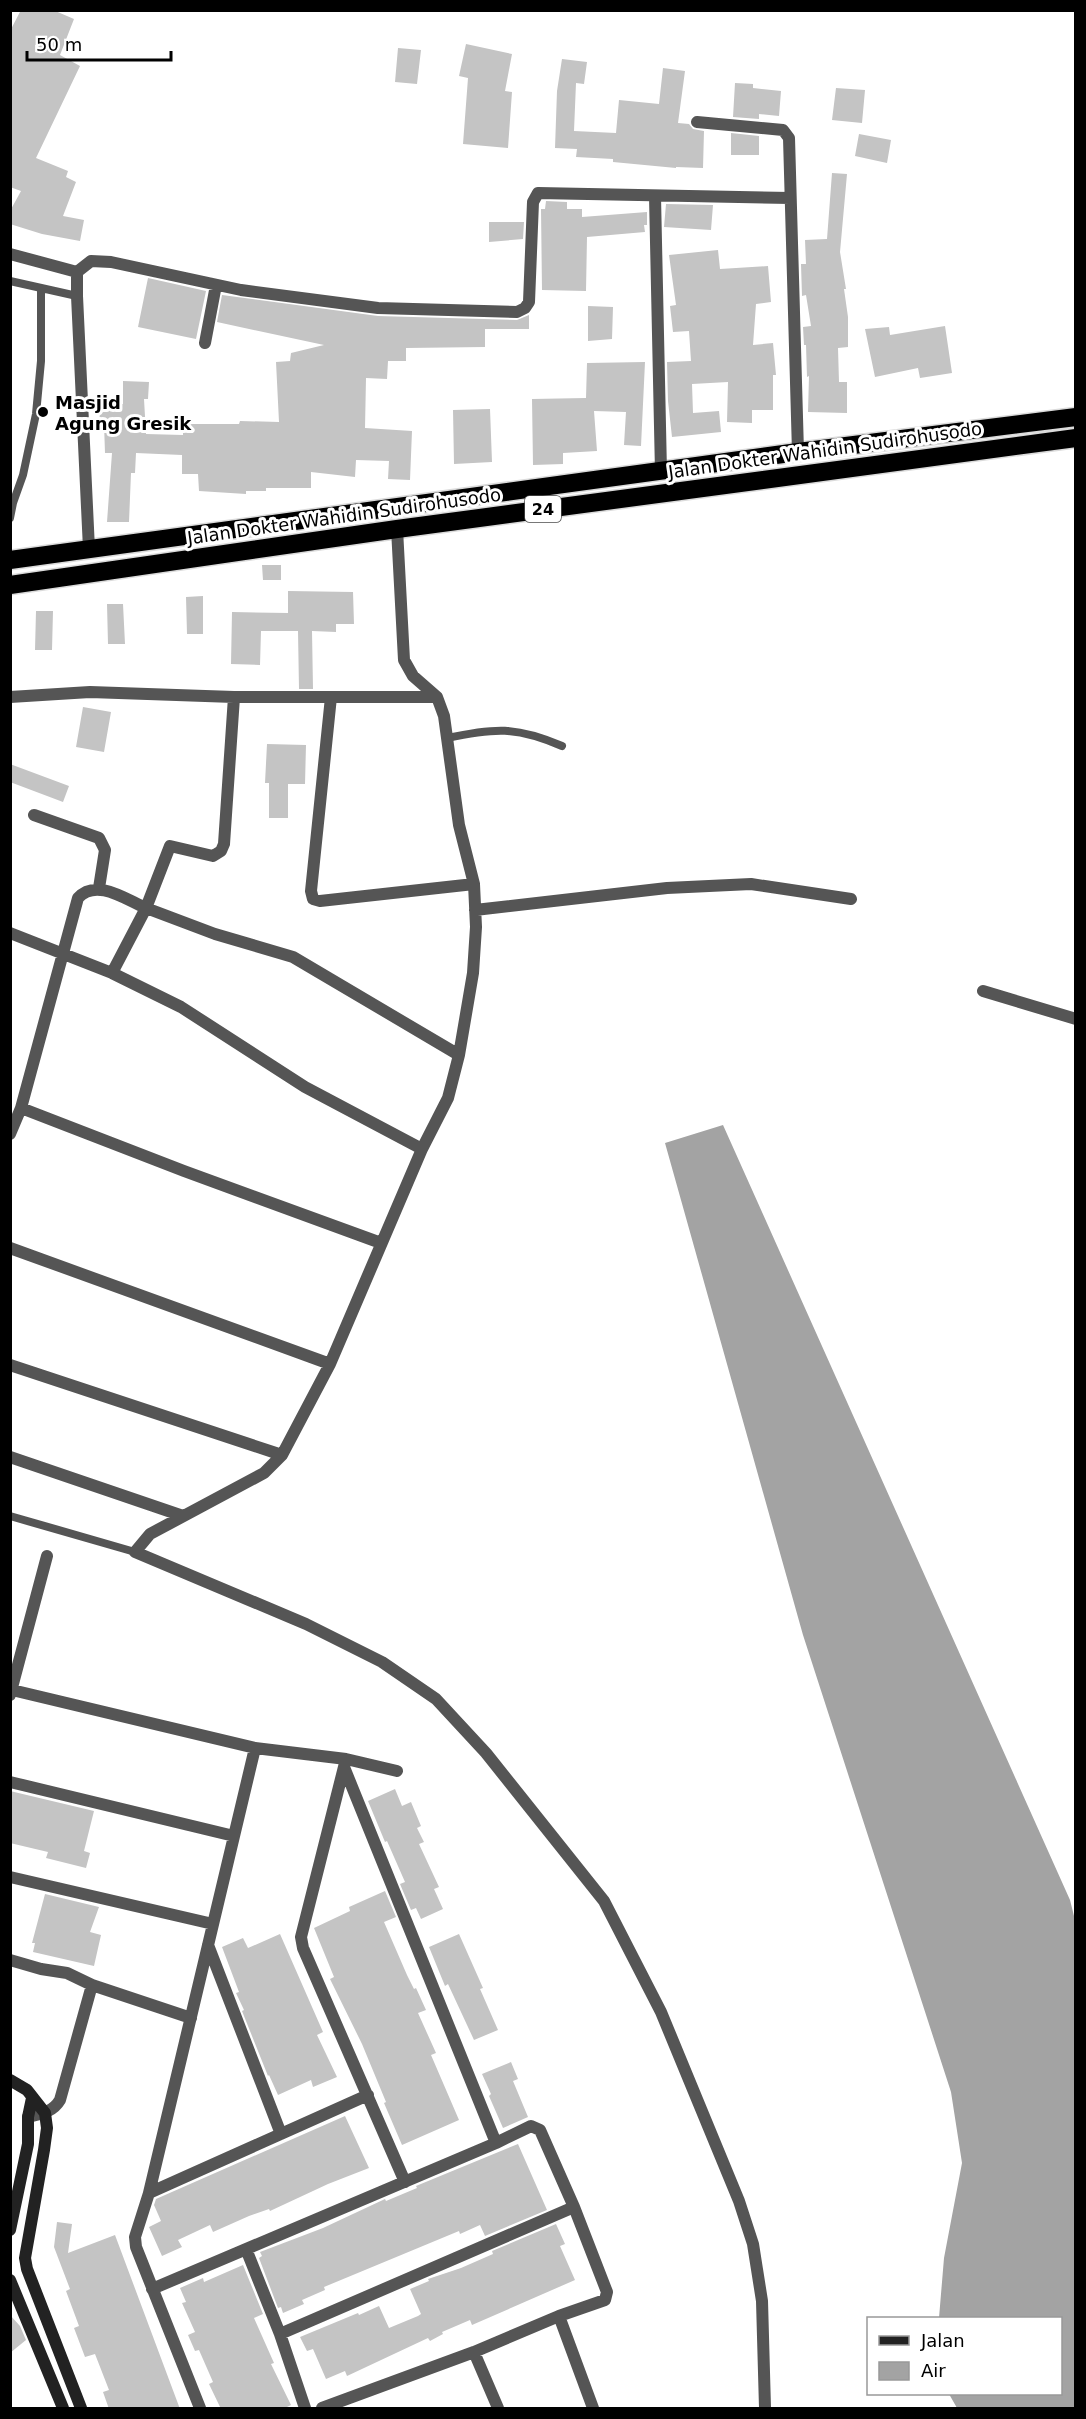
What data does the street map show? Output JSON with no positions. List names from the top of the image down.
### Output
{
  "streets": {
    "highway": ["Jalan Dokter Wahidin Sudirohusodo", "24"]
  },
  "places": ["Masjid Agung Gresik"],
  "legend": ["Jalan", "Air"],
  "scale_bar": "50 m"
}
